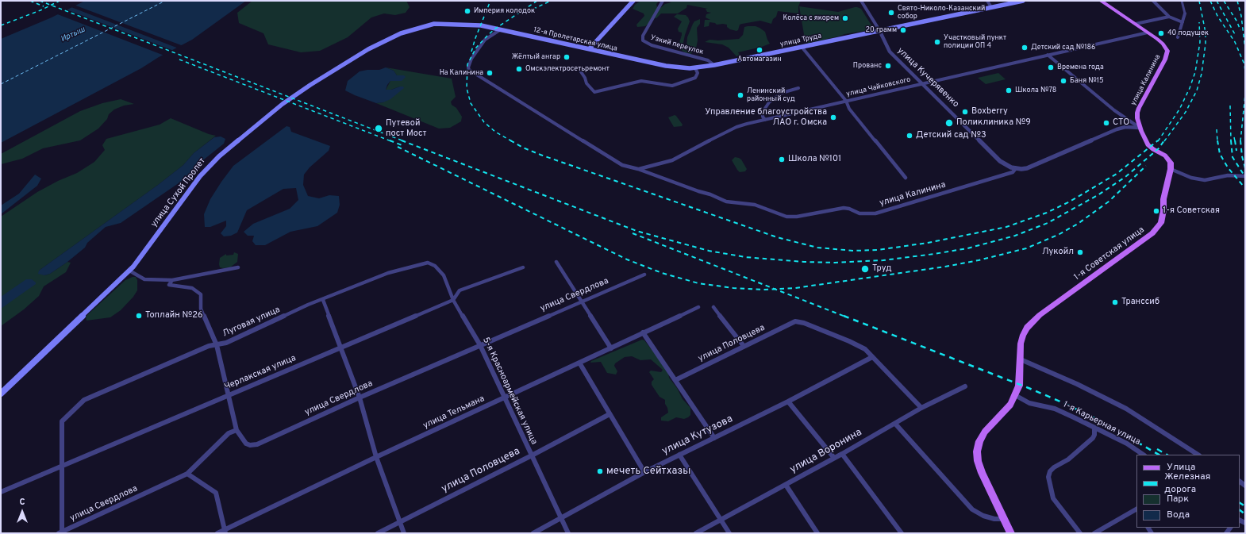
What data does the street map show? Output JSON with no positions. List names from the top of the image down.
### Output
{
  "streets": {
    "main road": [
      "12-я Пролетарская улица",
      "улица Труда",
      "улица Калинина",
      "улица Сухой Пролет",
      "1-я Советская улица"
    ],
    "street": [
      "Узкий переулок",
      "улица Кучерявенко",
      "улица Чайковского",
      "улица Свердлова",
      "Луговая улица",
      "улица Половцева",
      "Черлакская улица",
      "5-я Красноармейская улица",
      "улица Тельмана",
      "1-я Карьерная улица",
      "улица Кутузова",
      "улица Воронина"
    ]
  },
  "crossings": [
    ["12-я Пролетарская улица", "улица Труда"],
    ["12-я Пролетарская улица", "улица Калинина"],
    ["12-я Пролетарская улица", "улица Сухой Пролет"],
    ["улица Труда", "Узкий переулок"],
    ["улица Труда", "улица Кучерявенко"],
    ["улица Кучерявенко", "улица Калинина"],
    ["улица Кучерявенко", "улица Чайковского"],
    ["улица Калинина", "улица Чайковского"],
    ["1-я Советская улица", "1-я Карьерная улица"],
    ["улица Свердлова", "5-я Красноармейская улица"],
    ["Луговая улица", "Черлакская улица"],
    ["Луговая улица", "5-я Красноармейская улица"],
    ["улица Половцева", "5-я Красноармейская улица"],
    ["улица Половцева", "улица Кутузова"],
    ["Черлакская улица", "5-я Красноармейская улица"],
    ["5-я Красноармейская улица", "улица Тельмана"],
    ["5-я Красноармейская улица", "улица Кутузова"]
  ],
  "water": ["Иртыш"],
  "places": [
    "Империя колодок",
    "Свято-Николо-Казанский собор",
    "Колёса с якорем",
    "20 грамм",
    "40 подушек",
    "Участковый пункт полиции ОП 4",
    "Детский сад №186",
    "Автомагазин",
    "Жёлтый ангар",
    "Прованс",
    "Времена года",
    "Омскэлектросетьремонт",
    "На Калинина",
    "Баня №15",
    "Школа №78",
    "Ленинский районный суд",
    "Boxberry",
    "Управление благоустройства ЛАО г. Омска",
    "Поликлиника №9",
    "СТО",
    "Путевой пост Мост",
    "Детский сад №3",
    "Школа №101",
    "1-я Советская",
    "Лукойл",
    "Труд",
    "Транссиб",
    "Топлайн №26",
    "мечеть Сейтхазы"
  ],
  "legend": [
    "Улица",
    "Железная дорога",
    "Парк",
    "Вода"
  ],
  "north": "top"
}
